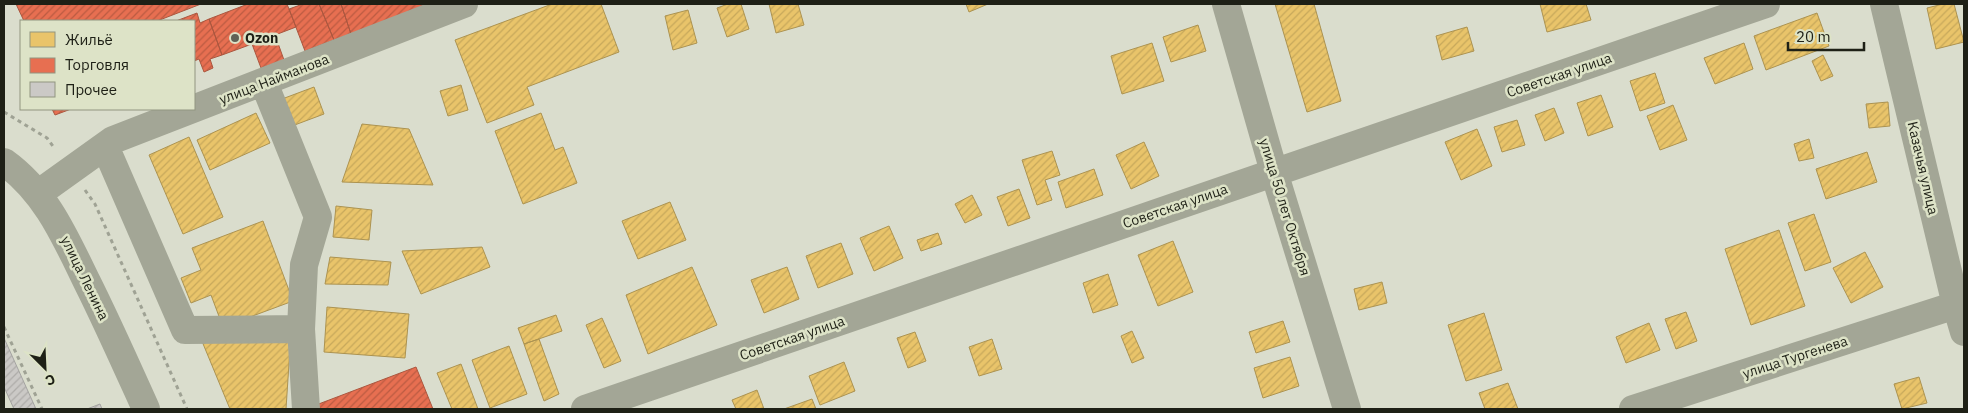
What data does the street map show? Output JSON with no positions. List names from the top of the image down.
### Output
{
  "streets": {
    "street": [
      "Советская улица",
      "улица Найманова",
      "Казачья улица",
      "улица 50 лет Октября",
      "улица Ленина",
      "улица Тургенева"
    ]
  },
  "crossings": [
    ["Советская улица", "улица 50 лет Октября"],
    ["улица Найманова", "улица Ленина"],
    ["Казачья улица", "улица Тургенева"]
  ],
  "places": ["Ozon"],
  "legend": ["Жильё", "Торговля", "Прочее"],
  "scale_bar": "20 m",
  "north": "bottom right"
}
